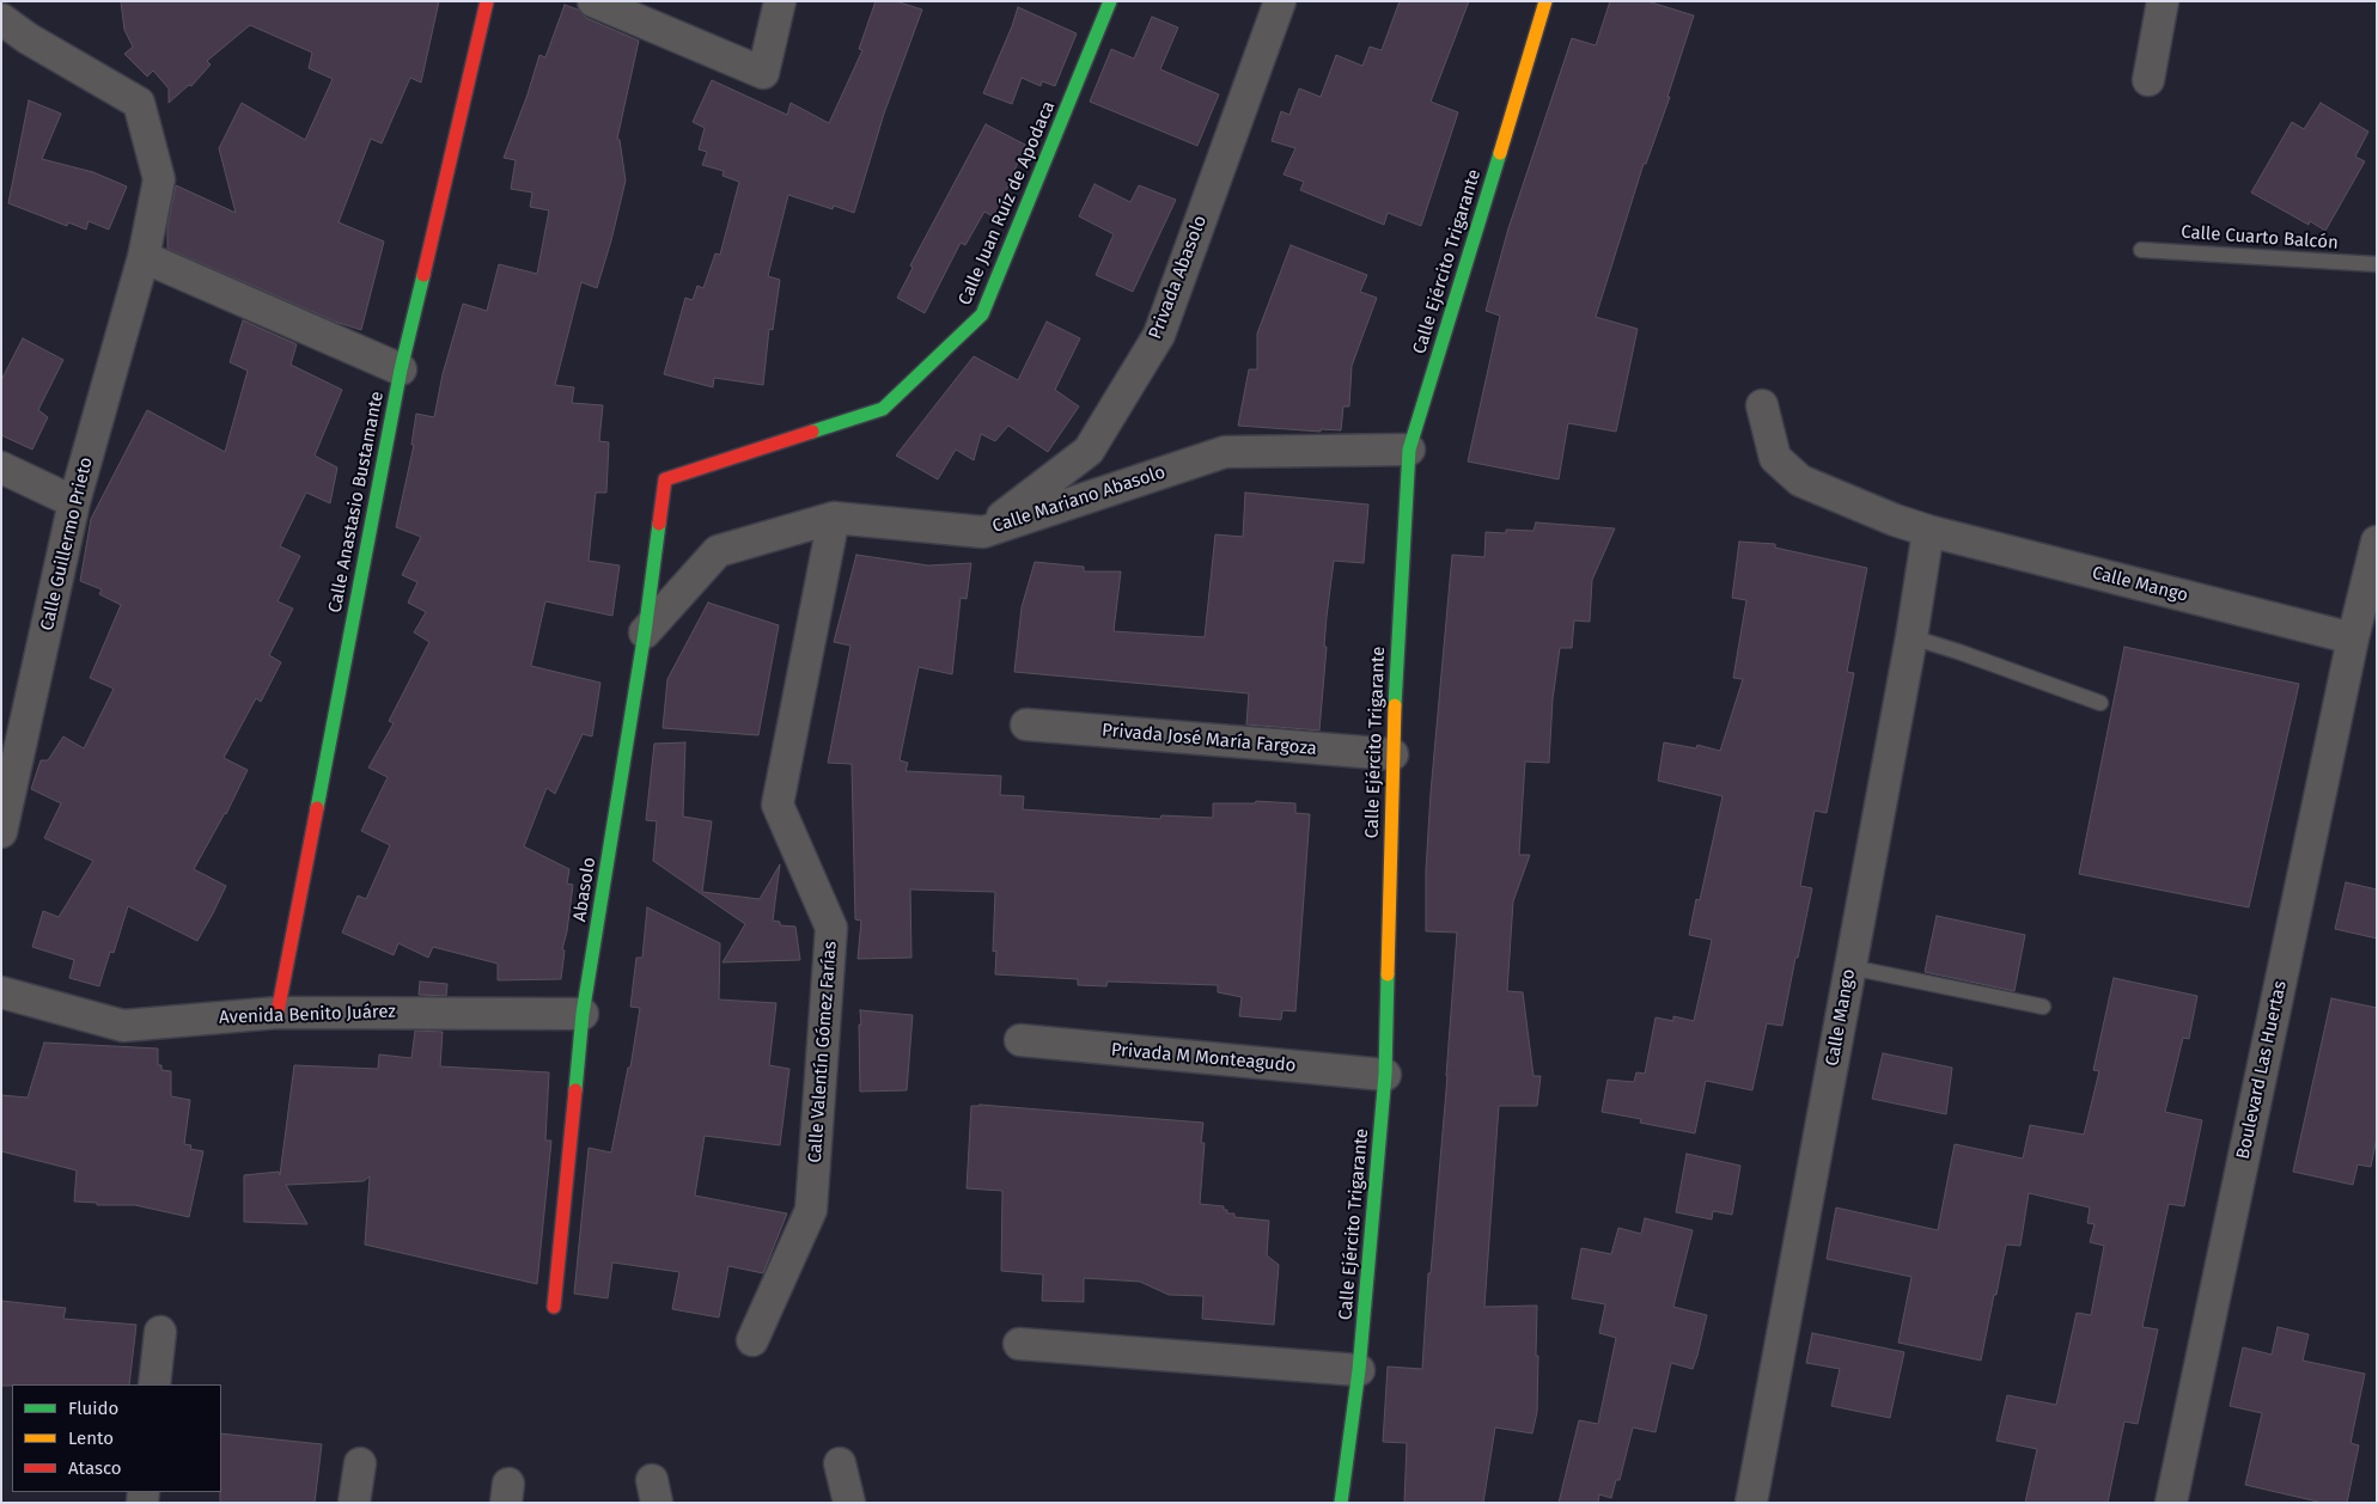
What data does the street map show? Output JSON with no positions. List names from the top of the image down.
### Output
{
  "streets": {
    "street": [
      "Calle Juan Ruíz de Apodaca",
      "Calle Ejército Trigarante",
      "Privada Abasolo",
      "Calle Mariano Abasolo",
      "Calle Anastasio Bustamante",
      "Calle Guillermo Prieto",
      "Calle Mango",
      "Privada José María Fargoza",
      "Abasolo",
      "Avenida Benito Juárez",
      "Calle Valentín Gómez Farías",
      "Privada M Monteagudo",
      "Boulevard Las Huertas"
    ],
    "lane": ["Calle Cuarto Balcón"]
  },
  "crossings": [
    ["Calle Juan Ruíz de Apodaca", "Abasolo"],
    ["Calle Ejército Trigarante", "Calle Mariano Abasolo"],
    ["Calle Ejército Trigarante", "Privada José María Fargoza"],
    ["Calle Ejército Trigarante", "Privada M Monteagudo"],
    ["Privada Abasolo", "Calle Mariano Abasolo"],
    ["Calle Mariano Abasolo", "Abasolo"],
    ["Calle Mariano Abasolo", "Calle Valentín Gómez Farías"],
    ["Calle Anastasio Bustamante", "Avenida Benito Juárez"],
    ["Calle Mango", "Boulevard Las Huertas"],
    ["Abasolo", "Avenida Benito Juárez"]
  ],
  "legend": ["Fluido", "Lento", "Atasco"]
}
